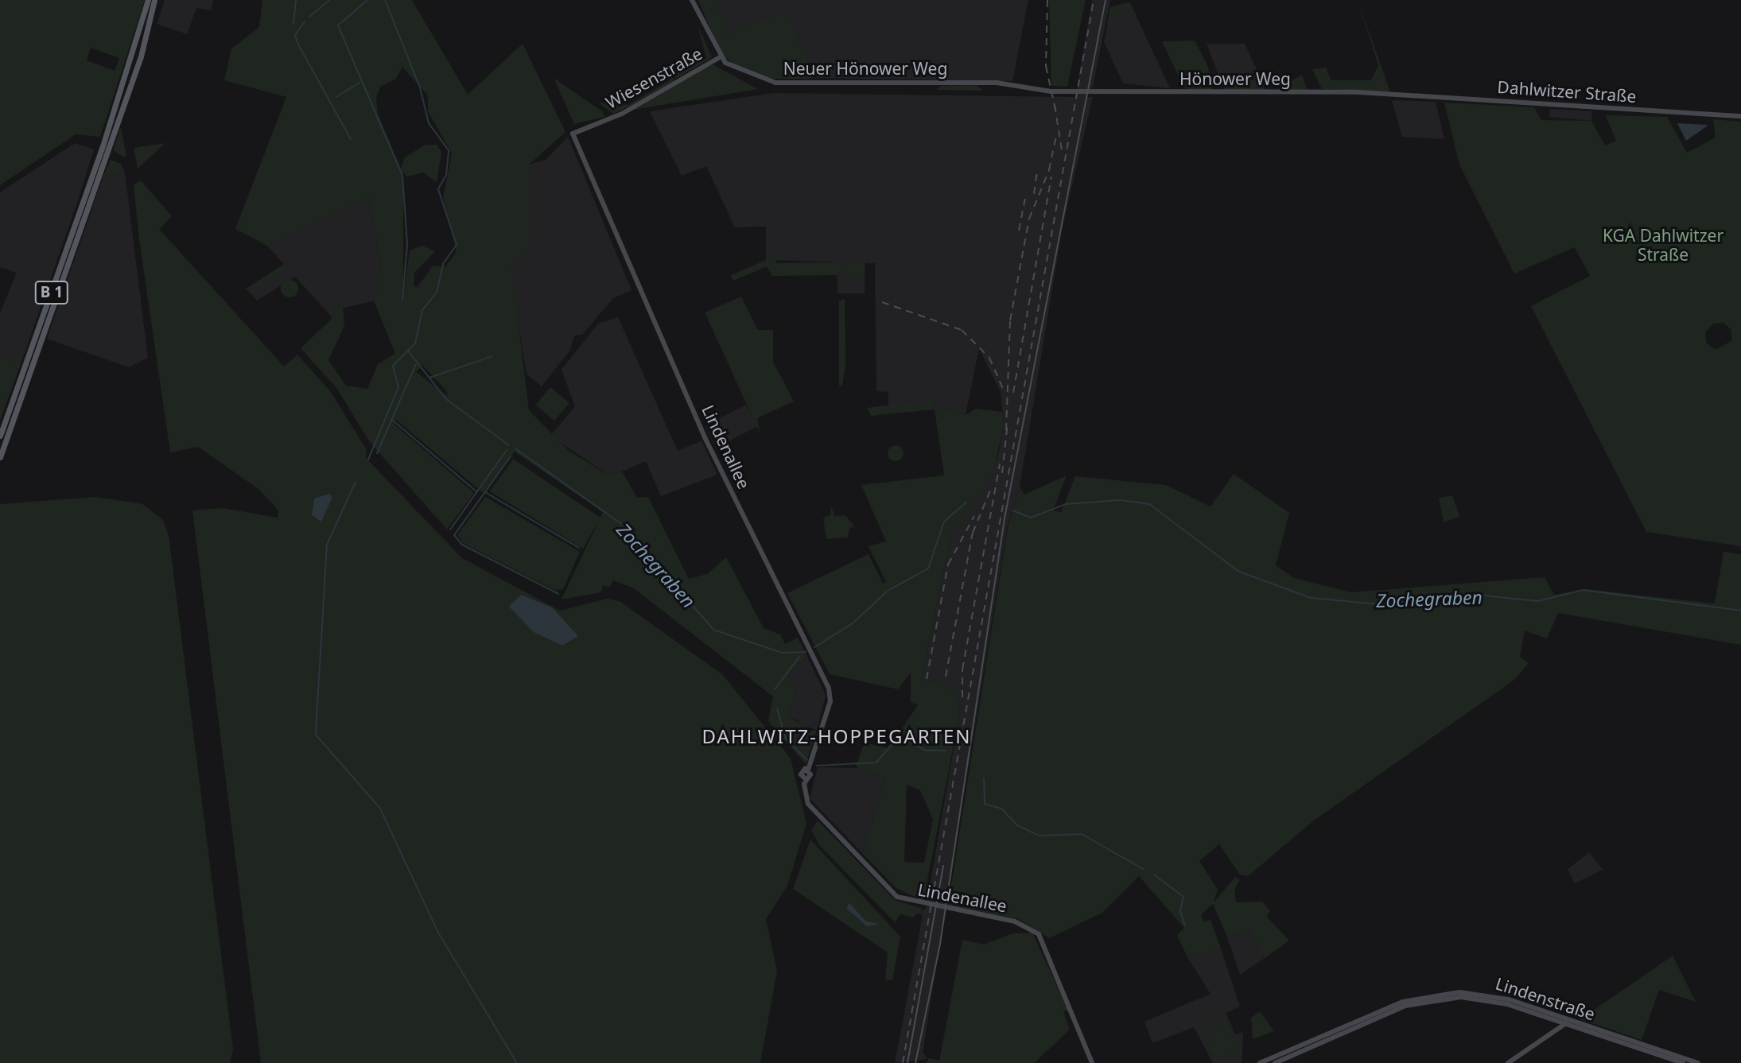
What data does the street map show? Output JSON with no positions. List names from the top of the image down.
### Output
{
  "streets": {
    "main road": ["B 1"],
    "street": [
      "Neuer Hönower Weg",
      "Wiesenstraße",
      "Hönower Weg",
      "Dahlwitzer Straße",
      "Lindenallee",
      "Lindenstraße"
    ]
  },
  "crossings": [
    ["Neuer Hönower Weg", "Wiesenstraße"],
    ["Neuer Hönower Weg", "Hönower Weg"],
    ["Wiesenstraße", "Lindenallee"],
    ["Hönower Weg", "Dahlwitzer Straße"]
  ],
  "districts": ["DAHLWITZ-HOPPEGARTEN"],
  "water": ["Zochegraben"],
  "parks": ["KGA Dahlwitzer Straße"]
}
